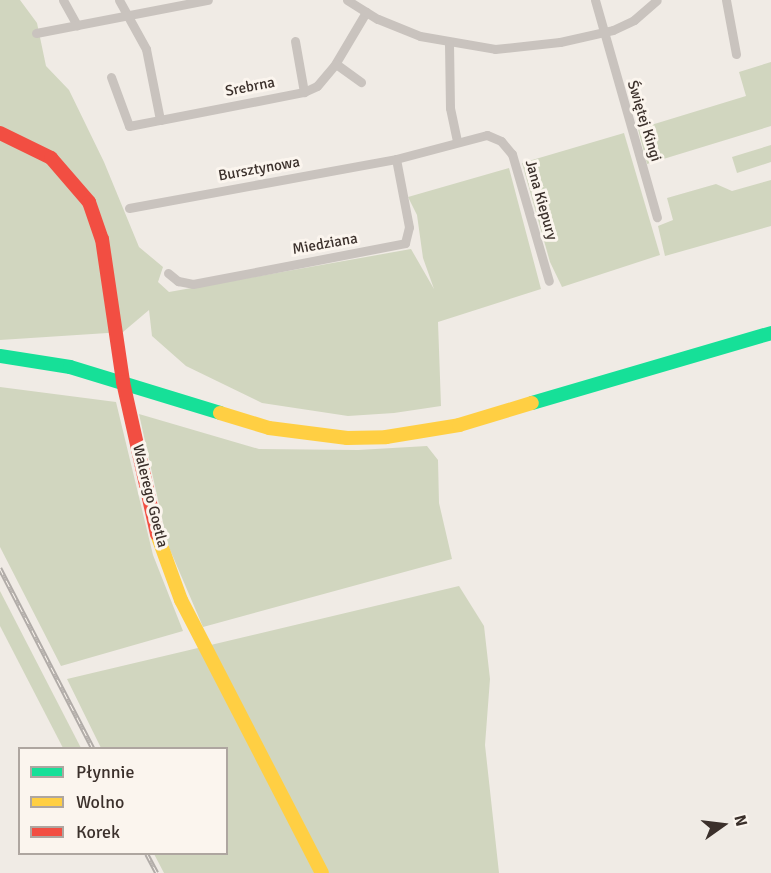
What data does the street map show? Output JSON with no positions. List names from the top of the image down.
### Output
{
  "streets": {
    "street": [
      "Srebrna",
      "Świętej Kingi",
      "Bursztynowa",
      "Jana Kiepury",
      "Miedziana",
      "Walerego Goetla"
    ]
  },
  "crossings": [
    ["Bursztynowa", "Jana Kiepury"],
    ["Bursztynowa", "Miedziana"],
    ["Jana Kiepury", "Miedziana"]
  ],
  "legend": ["Płynnie", "Wolno", "Korek"],
  "north": "right"
}
